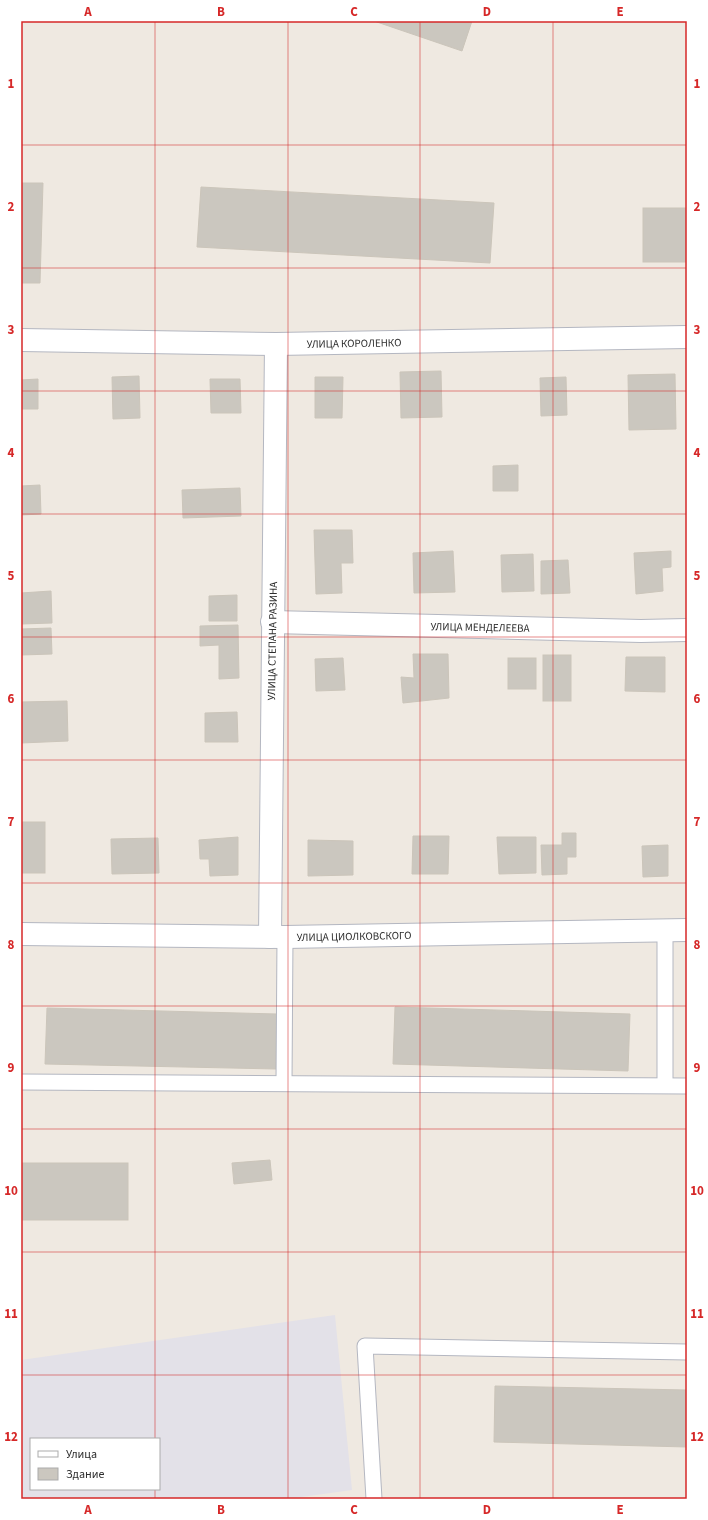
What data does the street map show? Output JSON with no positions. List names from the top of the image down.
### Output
{
  "streets": {
    "street": [
      "УЛИЦА КОРОЛЕНКО",
      "УЛИЦА МЕНДЕЛЕЕВА",
      "УЛИЦА СТЕПАНА РАЗИНА",
      "УЛИЦА ЦИОЛКОВСКОГО"
    ]
  },
  "crossings": [
    ["УЛИЦА КОРОЛЕНКО", "УЛИЦА СТЕПАНА РАЗИНА"],
    ["УЛИЦА МЕНДЕЛЕЕВА", "УЛИЦА СТЕПАНА РАЗИНА"],
    ["УЛИЦА СТЕПАНА РАЗИНА", "УЛИЦА ЦИОЛКОВСКОГО"]
  ],
  "legend": ["Улица", "Здание"],
  "grid": {
    "columns": [
      "A",
      "B",
      "C",
      "D",
      "E"
    ],
    "rows": [
      "1",
      "2",
      "3",
      "4",
      "5",
      "6",
      "7",
      "8",
      "9",
      "10",
      "11",
      "12"
    ]
  }
}
